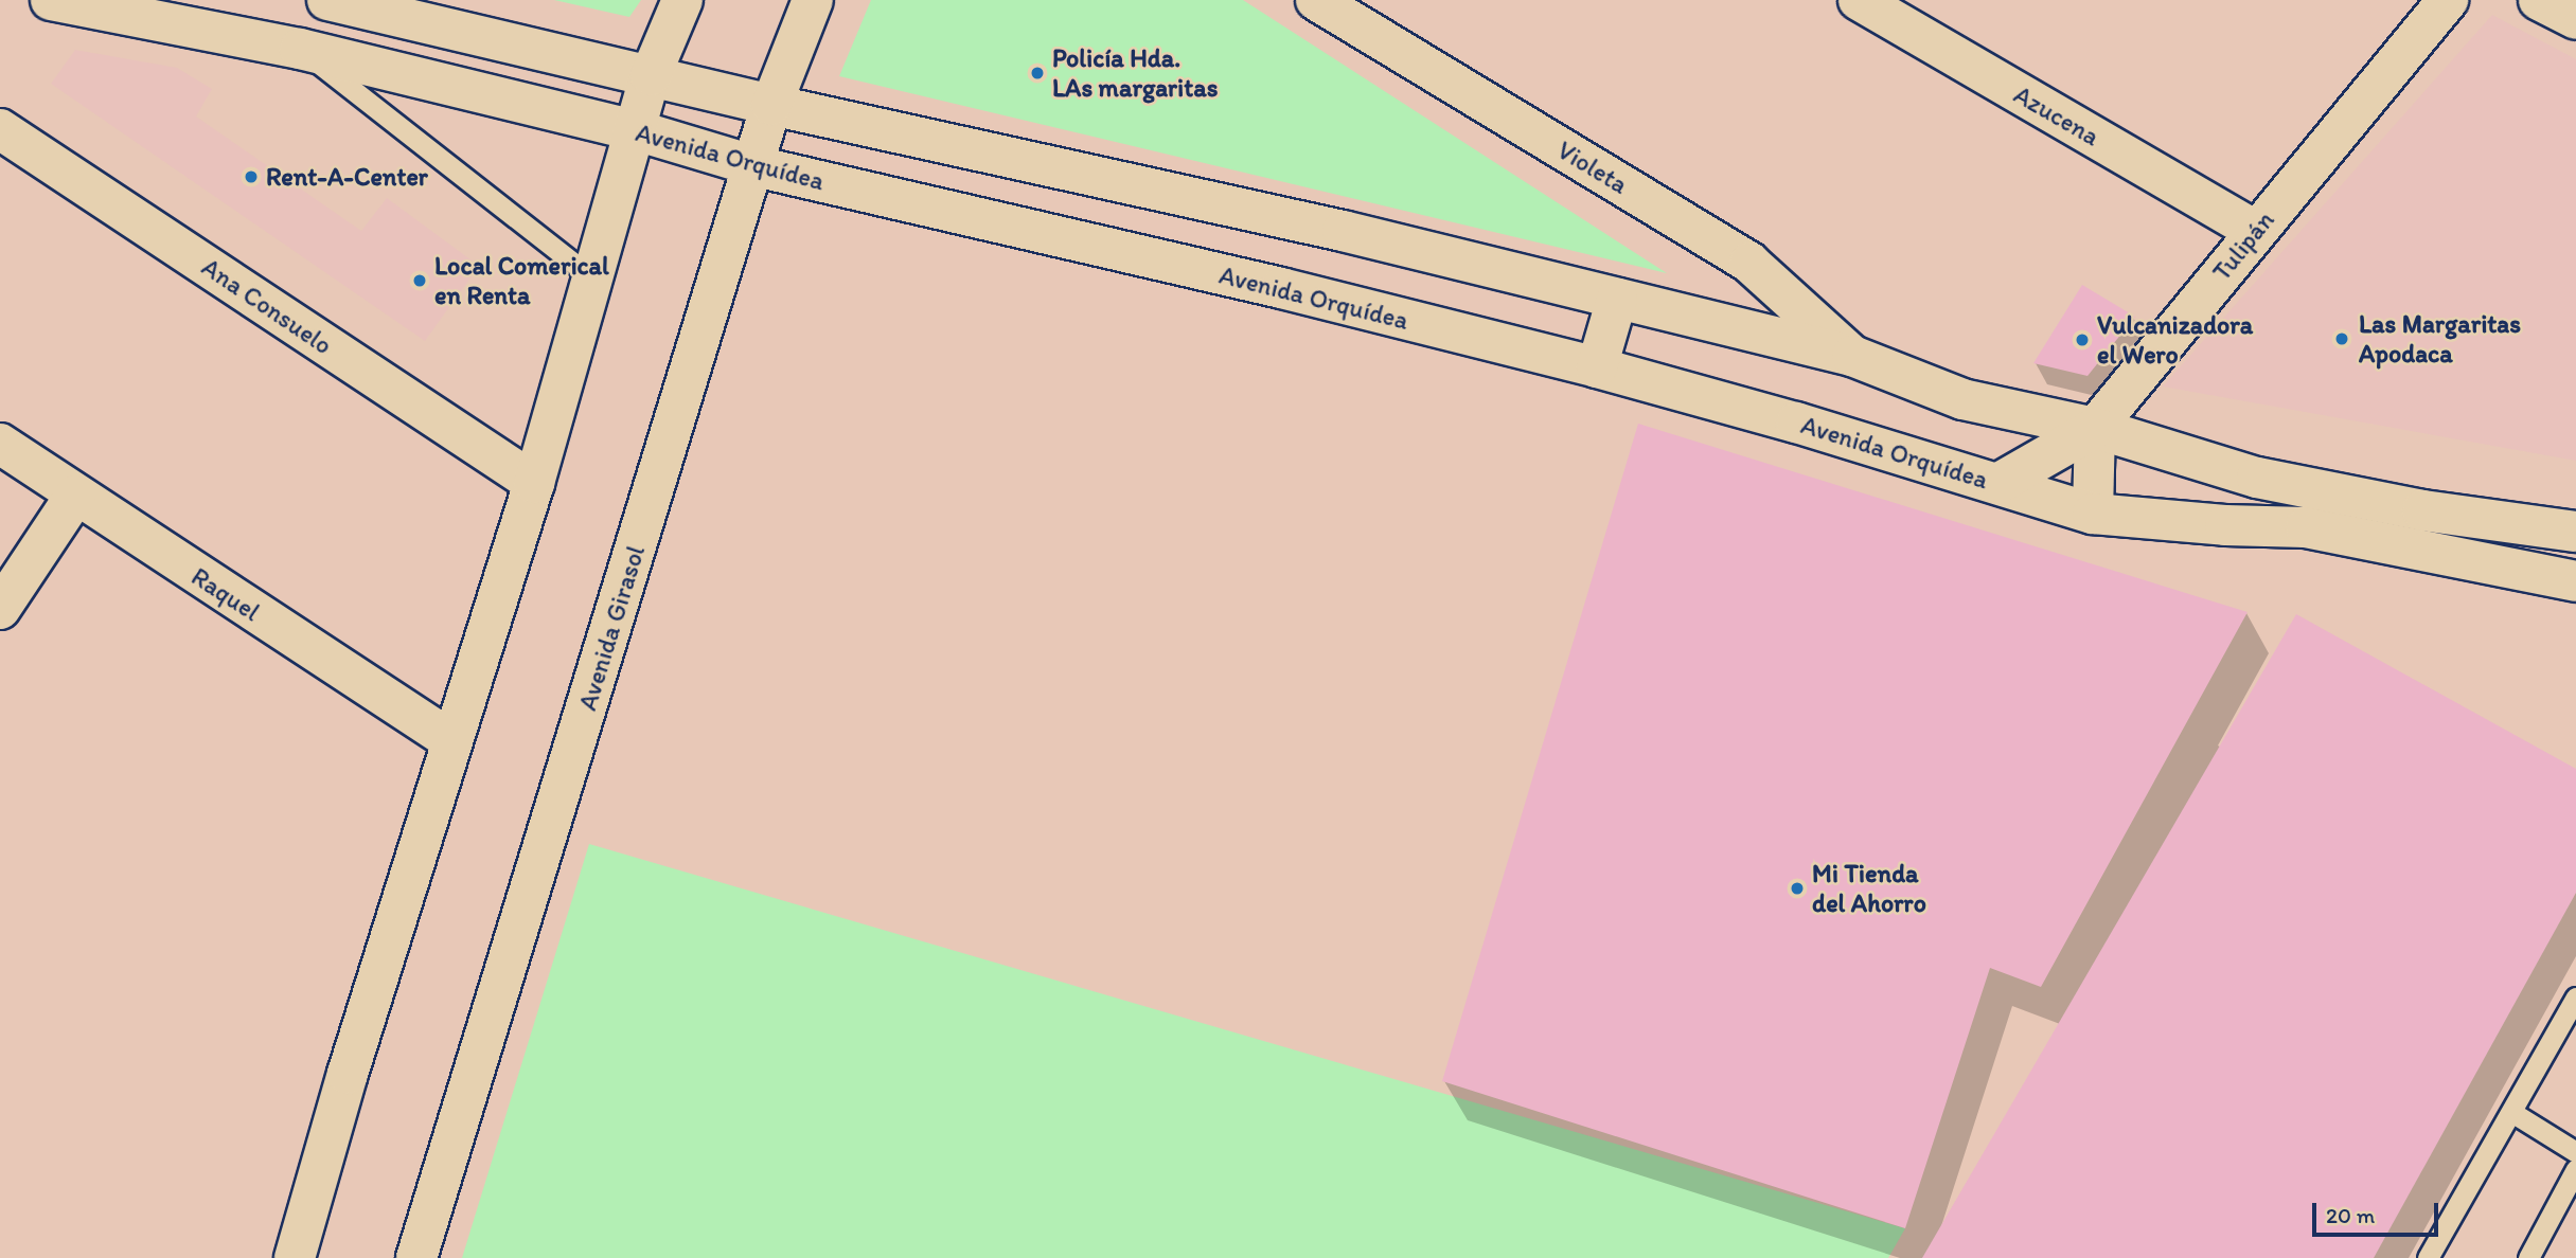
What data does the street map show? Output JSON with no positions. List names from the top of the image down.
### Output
{
  "streets": {
    "street": [
      "Azucena",
      "Avenida Orquídea",
      "Violeta",
      "Tulipán",
      "Ana Consuelo",
      "Raquel",
      "Avenida Girasol"
    ]
  },
  "crossings": [
    ["Azucena", "Tulipán"],
    ["Avenida Orquídea", "Avenida Girasol"]
  ],
  "places": [
    "Policía Hda. LAs margaritas",
    "Rent-A-Center",
    "Local Comerical en Renta",
    "Las Margaritas Apodaca",
    "Vulcanizadora el Wero",
    "Mi Tienda del Ahorro"
  ],
  "scale_bar": "20 m"
}
